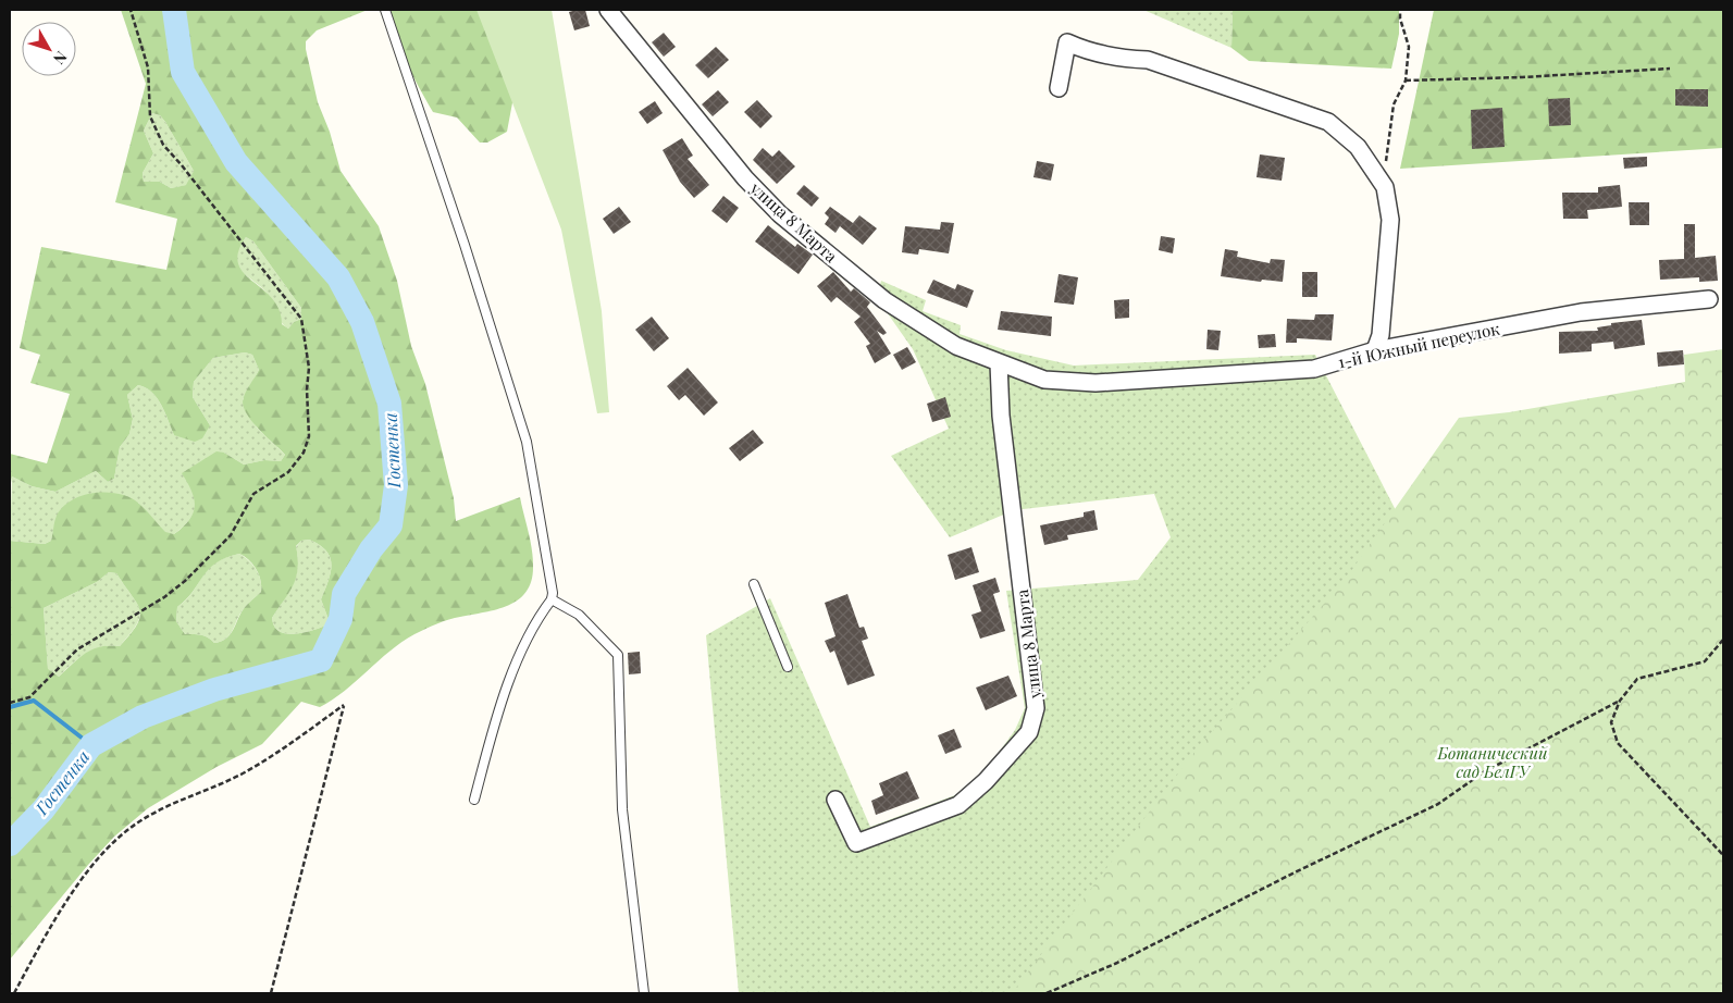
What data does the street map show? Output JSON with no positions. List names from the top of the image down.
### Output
{
  "streets": {
    "street": ["улица 8 Марта", "1-й Южный переулок"]
  },
  "crossings": [
    ["улица 8 Марта", "1-й Южный переулок"]
  ],
  "water": ["Гостенка"],
  "parks": ["Ботанический сад БелГУ"],
  "north": "bottom right"
}
